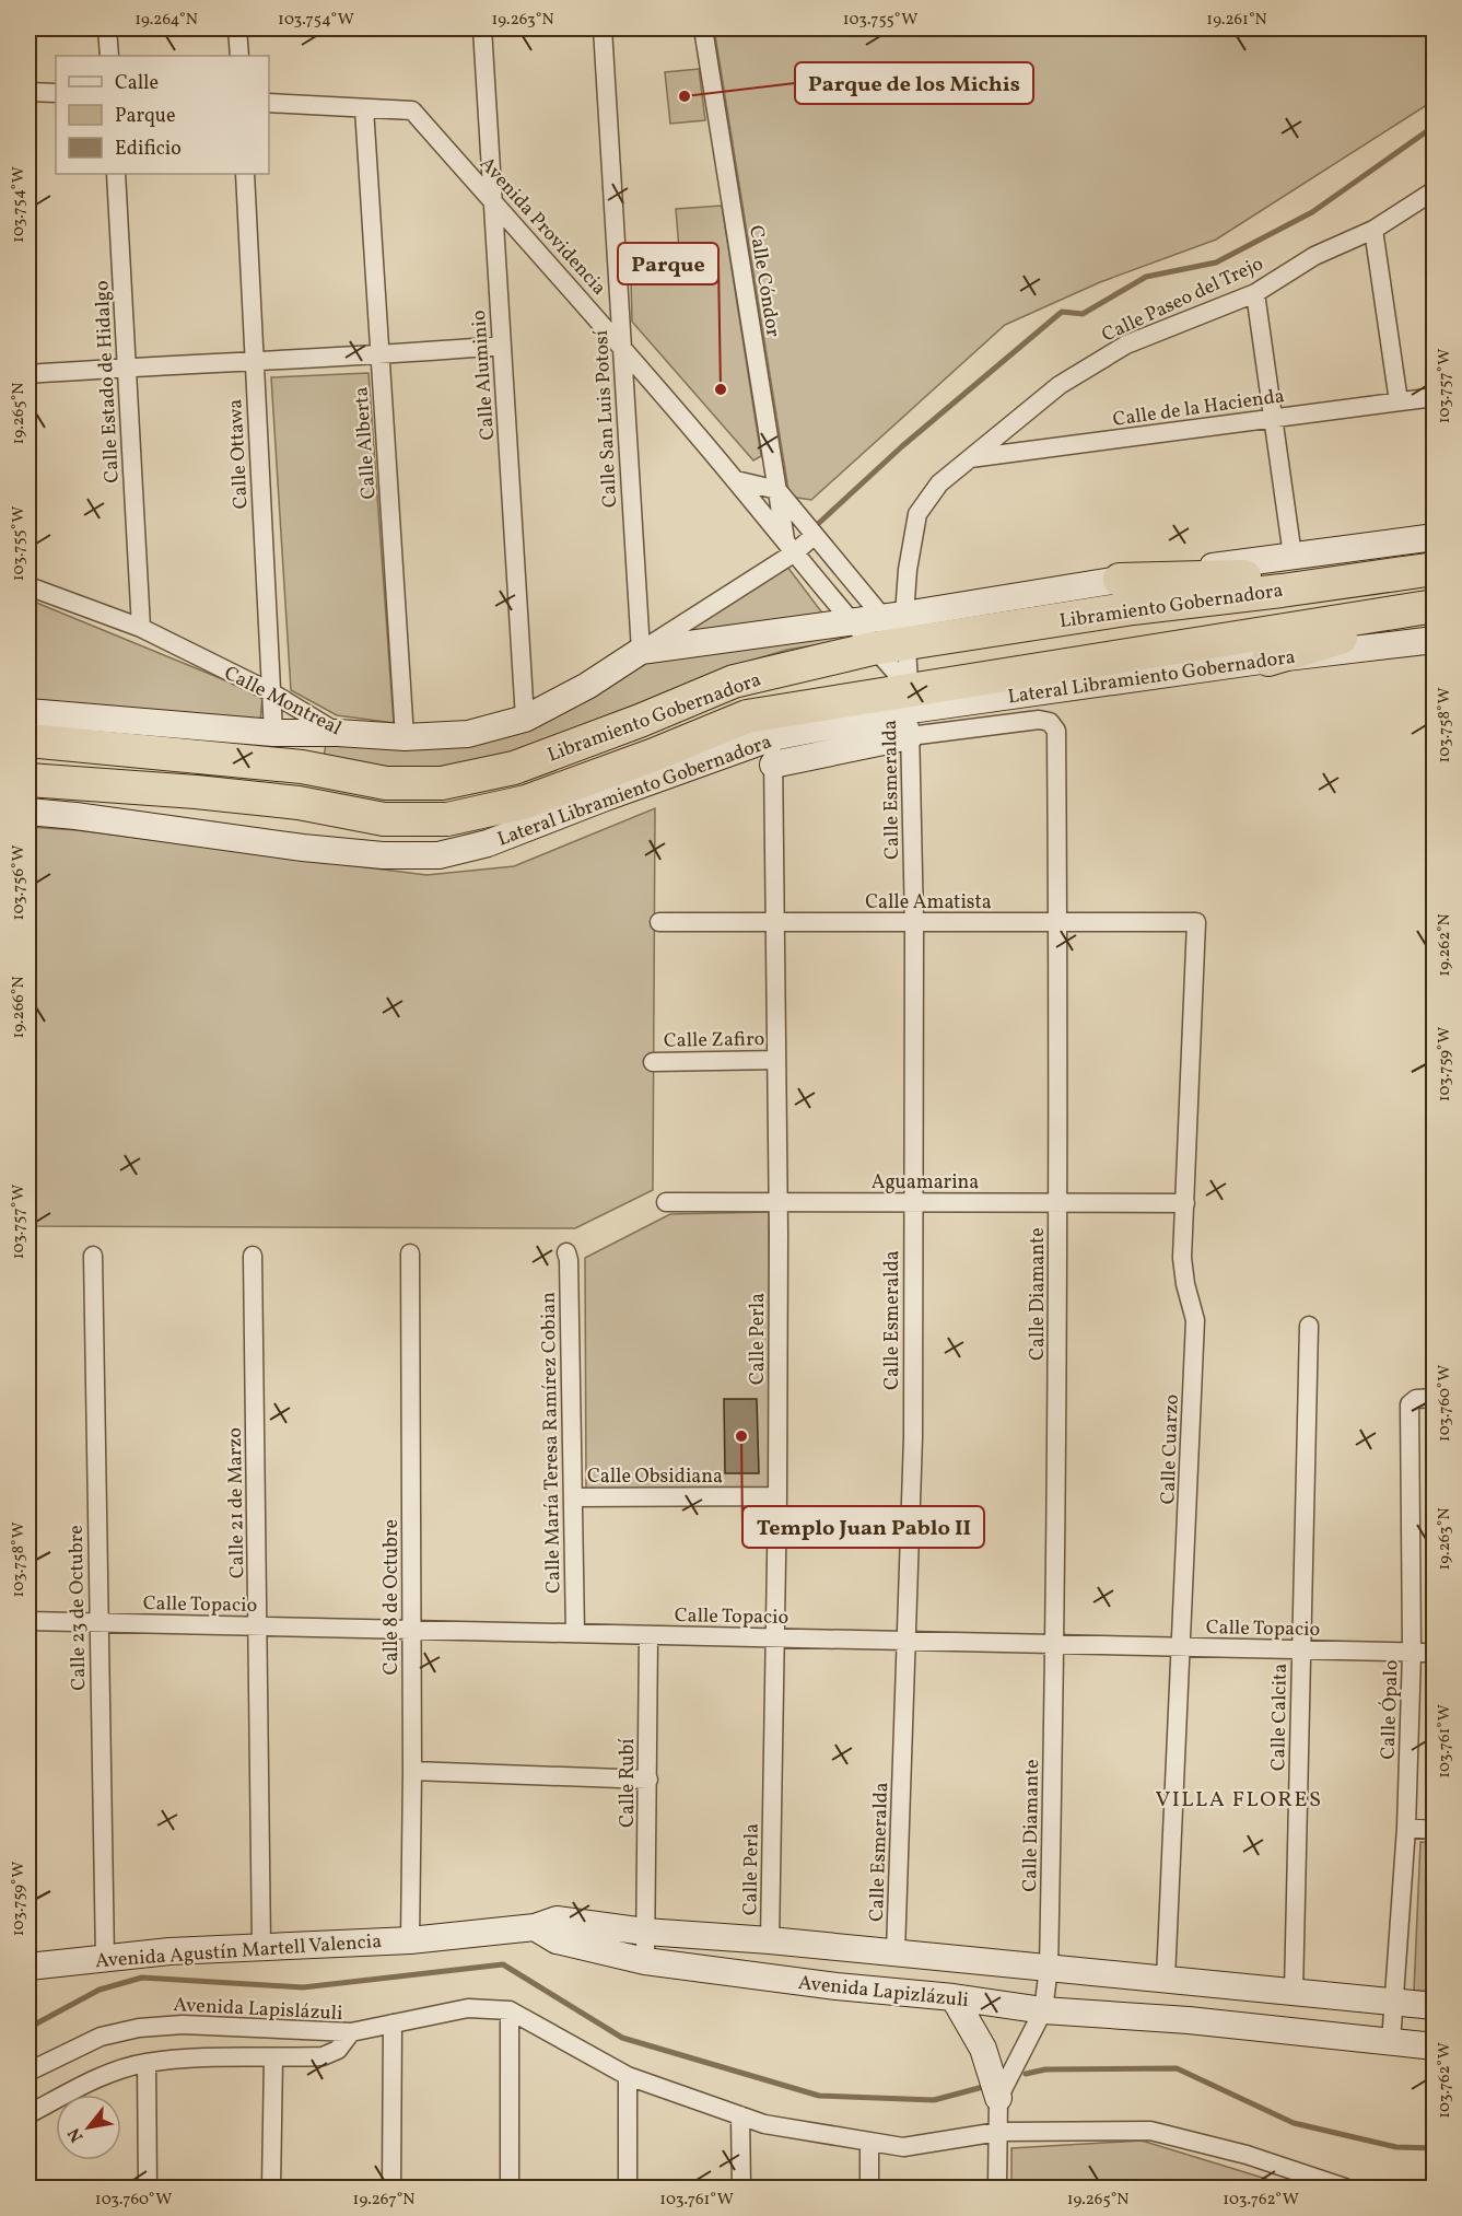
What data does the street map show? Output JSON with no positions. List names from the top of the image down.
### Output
{
  "streets": {
    "highway": ["Libramiento Gobernadora"],
    "street": [
      "Avenida Providencia",
      "Calle Cóndor",
      "Calle Paseo del Trejo",
      "Calle Aluminio",
      "Calle Estado de Hidalgo",
      "Calle de la Hacienda",
      "Calle San Luis Potosí",
      "Calle Alberta",
      "Calle Ottawa",
      "Lateral Libramiento Gobernadora",
      "Calle Montreal",
      "Calle Esmeralda",
      "Calle Amatista",
      "Calle Zafiro",
      "Aguamarina",
      "Calle Diamante",
      "Calle Perla",
      "Calle María Teresa Ramírez Cobian",
      "Calle Cuarzo",
      "Calle Obsidiana",
      "Calle 21 de Marzo",
      "Calle 8 de Octubre",
      "Calle Topacio",
      "Calle 23 de Octubre",
      "Calle Ópalo",
      "Calle Calcita",
      "Calle Rubí",
      "Avenida Agustín Martell Valencia",
      "Avenida Lapizlázuli",
      "Avenida Lapislázuli"
    ]
  },
  "crossings": [
    ["Avenida Providencia", "Calle Cóndor"],
    ["Avenida Providencia", "Calle Aluminio"],
    ["Avenida Providencia", "Calle San Luis Potosí"],
    ["Avenida Providencia", "Calle Alberta"],
    ["Avenida Providencia", "Libramiento Gobernadora"],
    ["Avenida Providencia", "Lateral Libramiento Gobernadora"],
    ["Avenida Providencia", "Calle Montreal"],
    ["Avenida Providencia", "Calle Esmeralda"],
    ["Calle Cóndor", "Calle Montreal"],
    ["Calle Paseo del Trejo", "Calle de la Hacienda"],
    ["Calle Paseo del Trejo", "Libramiento Gobernadora"],
    ["Calle Aluminio", "Calle Montreal"],
    ["Calle Estado de Hidalgo", "Calle Montreal"],
    ["Calle San Luis Potosí", "Calle Montreal"],
    ["Calle Alberta", "Calle Montreal"],
    ["Calle Ottawa", "Calle Montreal"],
    ["Libramiento Gobernadora", "Lateral Libramiento Gobernadora"],
    ["Libramiento Gobernadora", "Calle Esmeralda"],
    ["Lateral Libramiento Gobernadora", "Calle Esmeralda"],
    ["Lateral Libramiento Gobernadora", "Calle Perla"],
    ["Calle Esmeralda", "Calle Amatista"],
    ["Calle Esmeralda", "Aguamarina"],
    ["Calle Esmeralda", "Calle Diamante"],
    ["Calle Esmeralda", "Calle Topacio"],
    ["Calle Esmeralda", "Avenida Lapizlázuli"],
    ["Calle Amatista", "Calle Diamante"],
    ["Calle Amatista", "Calle Perla"],
    ["Calle Amatista", "Calle Cuarzo"],
    ["Calle Zafiro", "Calle Perla"],
    ["Aguamarina", "Calle Diamante"],
    ["Aguamarina", "Calle Perla"],
    ["Aguamarina", "Calle Cuarzo"],
    ["Calle Diamante", "Calle Topacio"],
    ["Calle Diamante", "Avenida Lapizlázuli"],
    ["Calle Perla", "Calle Obsidiana"],
    ["Calle Perla", "Calle Topacio"],
    ["Calle Perla", "Avenida Lapizlázuli"],
    ["Calle María Teresa Ramírez Cobian", "Calle Obsidiana"],
    ["Calle María Teresa Ramírez Cobian", "Calle Topacio"],
    ["Calle Cuarzo", "Calle Topacio"],
    ["Calle Cuarzo", "Avenida Lapizlázuli"],
    ["Calle 21 de Marzo", "Calle Topacio"],
    ["Calle 21 de Marzo", "Avenida Agustín Martell Valencia"],
    ["Calle 8 de Octubre", "Calle Topacio"],
    ["Calle 8 de Octubre", "Avenida Agustín Martell Valencia"],
    ["Calle 8 de Octubre", "Avenida Lapizlázuli"],
    ["Calle Topacio", "Calle 23 de Octubre"],
    ["Calle Topacio", "Calle Ópalo"],
    ["Calle Topacio", "Calle Calcita"],
    ["Calle Topacio", "Calle Rubí"],
    ["Calle 23 de Octubre", "Avenida Agustín Martell Valencia"],
    ["Calle Ópalo", "Avenida Lapizlázuli"],
    ["Calle Calcita", "Avenida Lapizlázuli"],
    ["Calle Rubí", "Avenida Lapizlázuli"],
    ["Avenida Agustín Martell Valencia", "Avenida Lapizlázuli"]
  ],
  "districts": ["VILLA FLORES"],
  "places": ["Parque de los Michis", "Parque", "Templo Juan Pablo II"],
  "legend": ["Calle", "Parque", "Edificio"],
  "north": "bottom left",
  "coordinates": [
    "19.264°N",
    "103.754°W",
    "19.263°N",
    "103.755°W",
    "19.261°N",
    "103.757°W",
    "19.265°N",
    "103.758°W",
    "103.756°W",
    "19.262°N",
    "19.266°N",
    "103.759°W",
    "103.760°W",
    "103.761°W",
    "103.762°W",
    "19.267°N"
  ]
}
